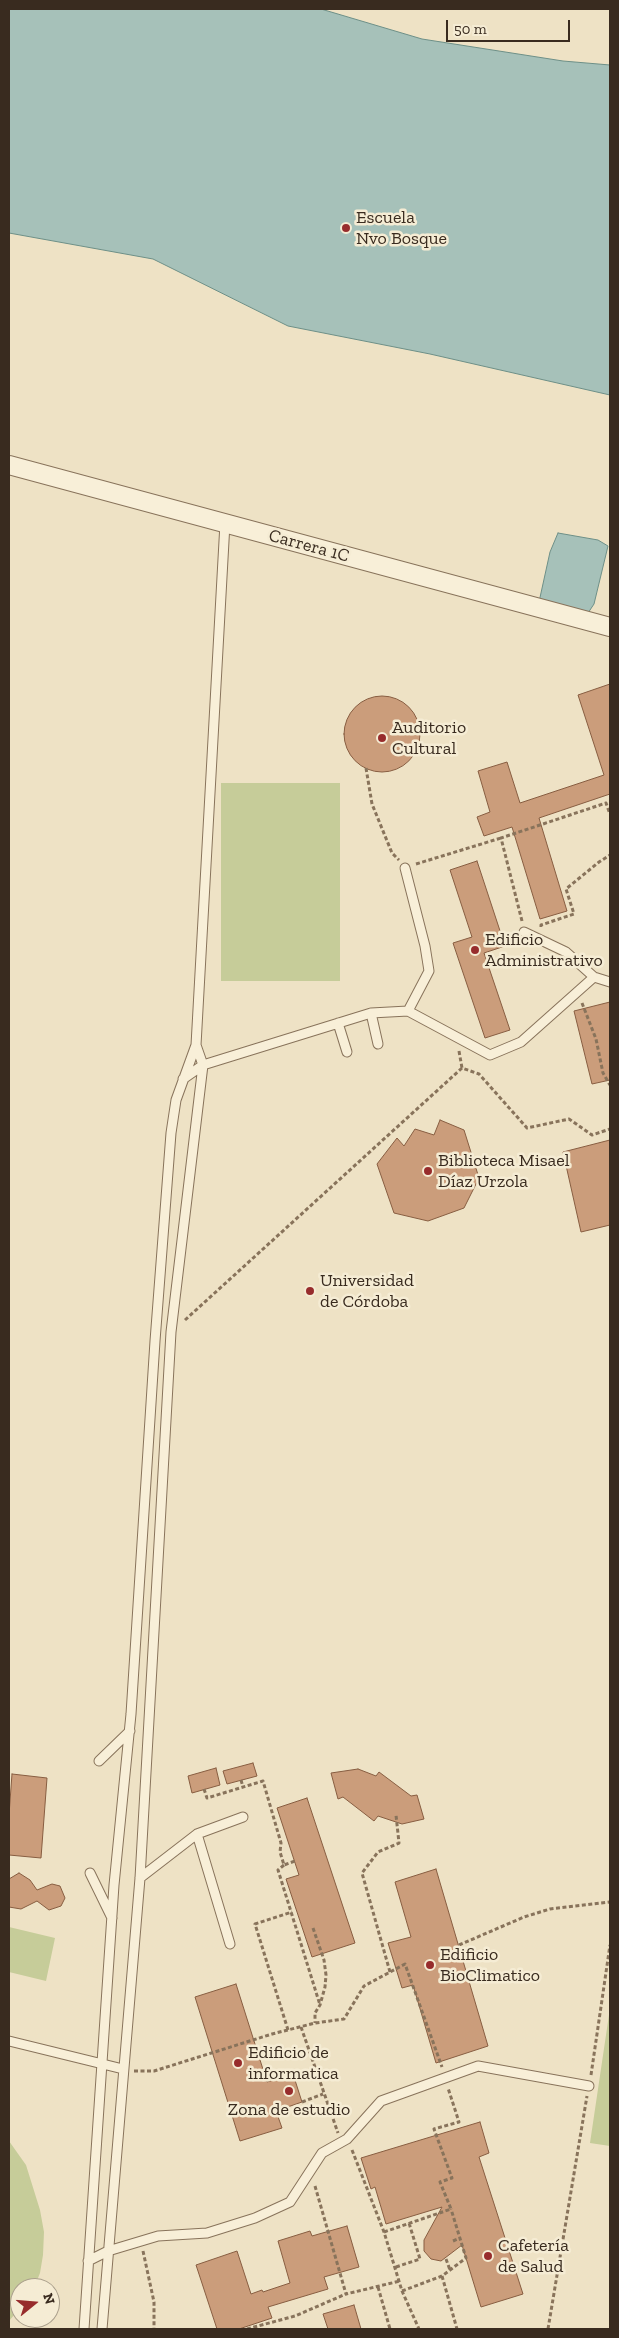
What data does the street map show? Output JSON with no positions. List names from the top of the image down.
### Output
{
  "streets": {
    "street": ["Carrera 1C"]
  },
  "places": [
    "Escuela Nvo Bosque",
    "Auditorio Cultural",
    "Edificio Administrativo",
    "Biblioteca Misael Díaz Urzola",
    "Universidad de Córdoba",
    "Edificio BioClimatico",
    "Edificio de informatica",
    "Zona de estudio",
    "Cafetería de Salud"
  ],
  "scale_bar": "50 m",
  "north": "right"
}
